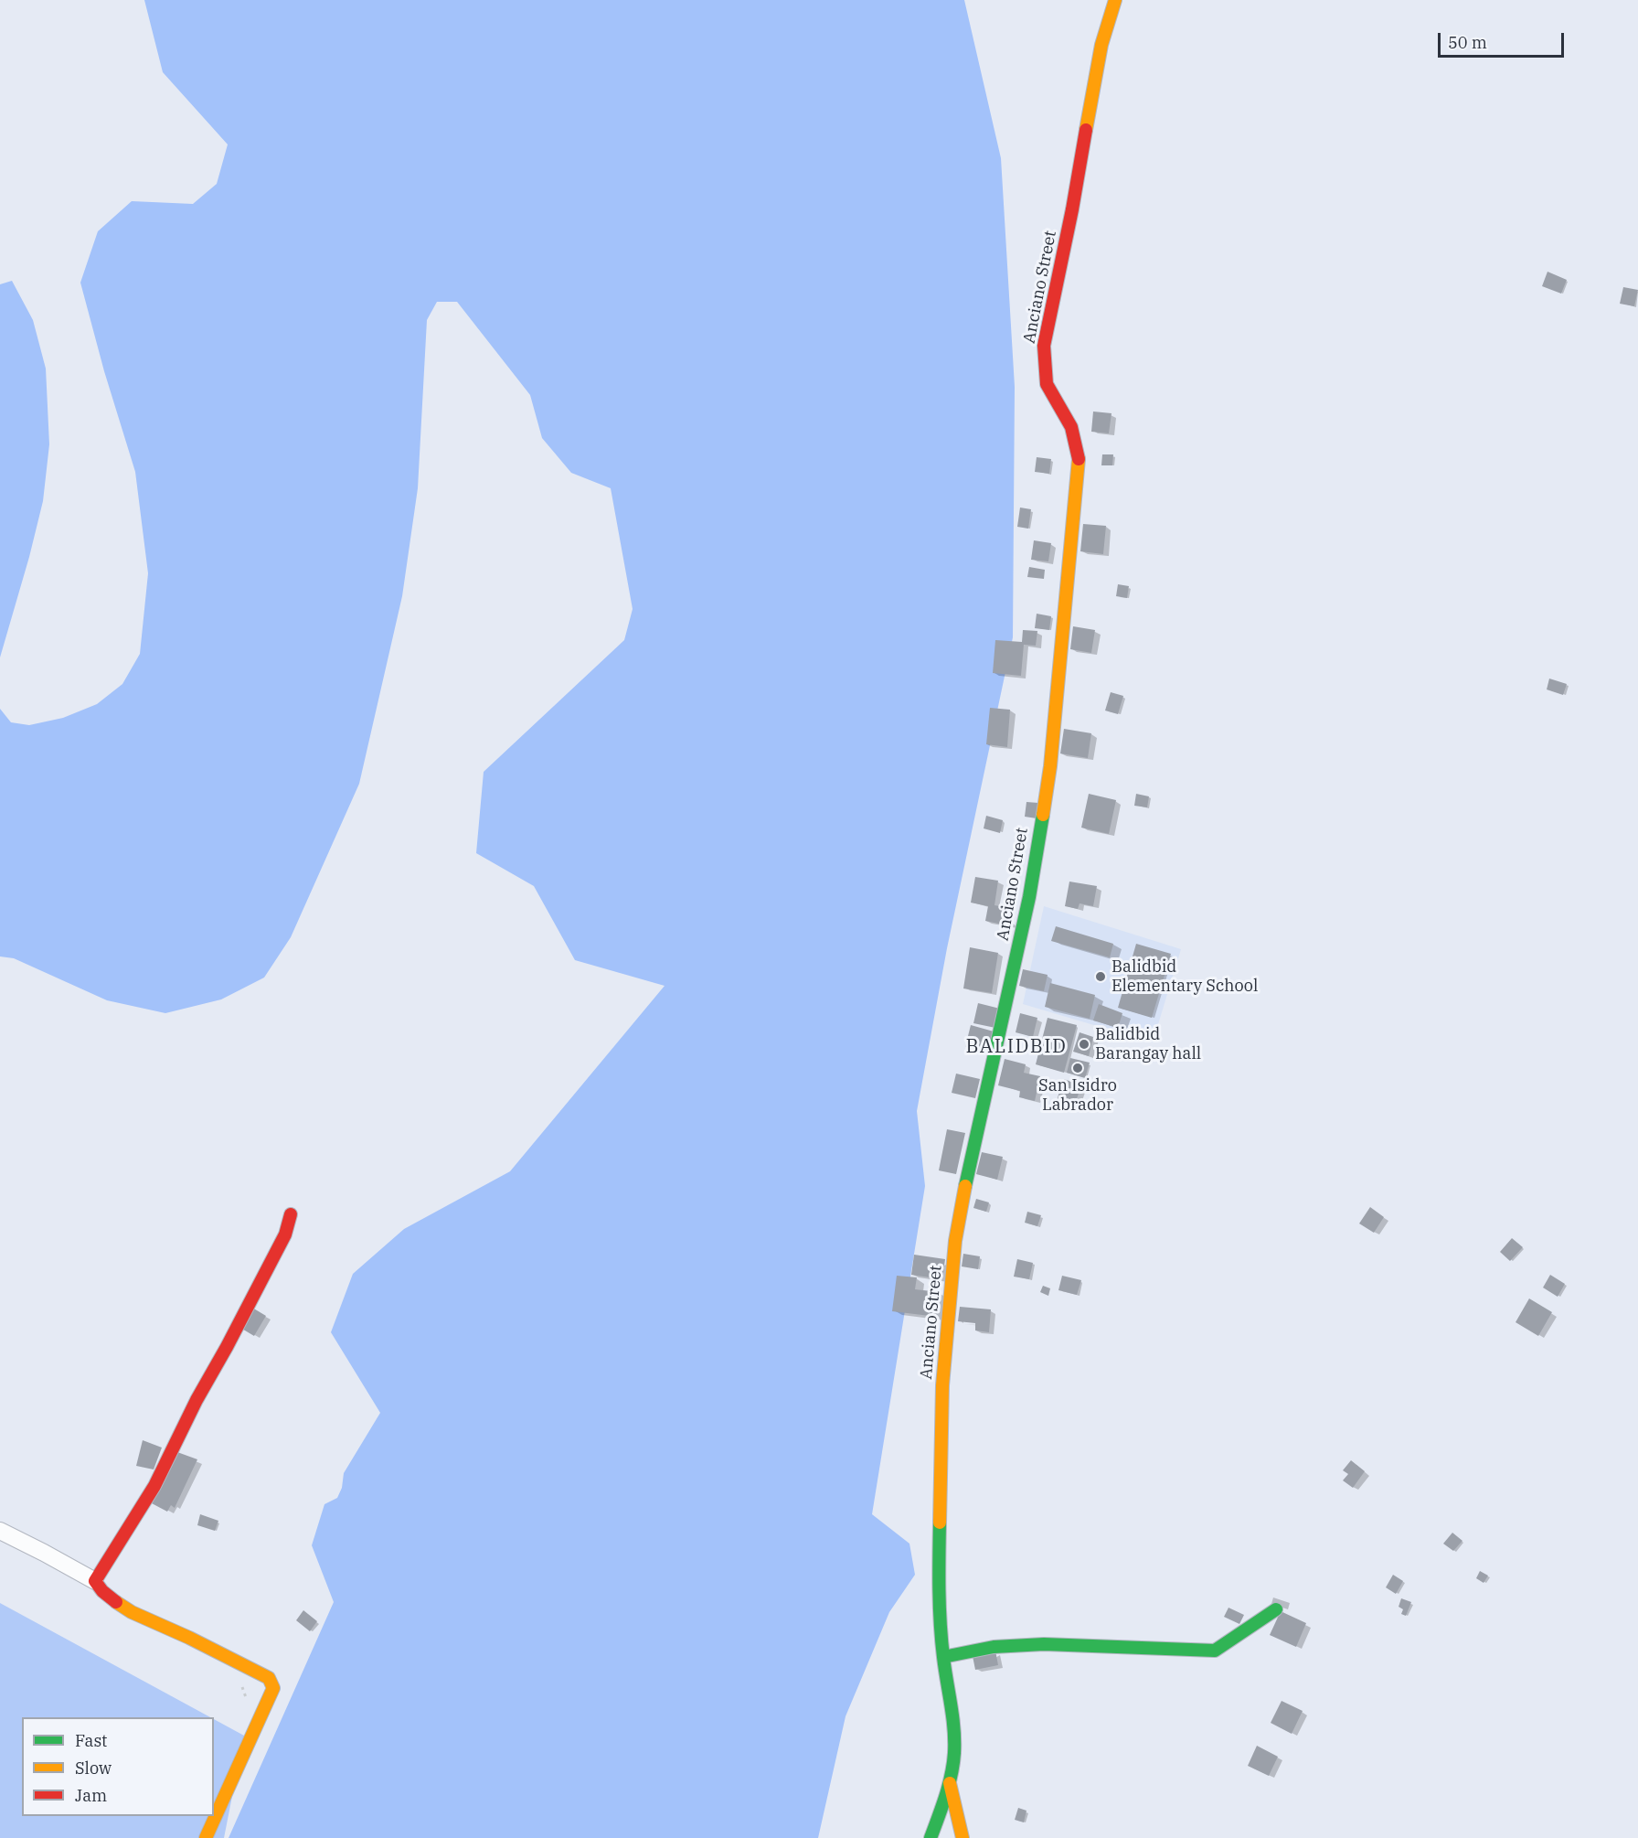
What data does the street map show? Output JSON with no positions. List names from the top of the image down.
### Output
{
  "streets": {
    "main road": ["Anciano Street"]
  },
  "districts": ["BALIDBID"],
  "places": ["Balidbid Elementary School", "Balidbid Barangay hall", "San Isidro Labrador"],
  "legend": ["Fast", "Slow", "Jam"],
  "scale_bar": "50 m"
}
